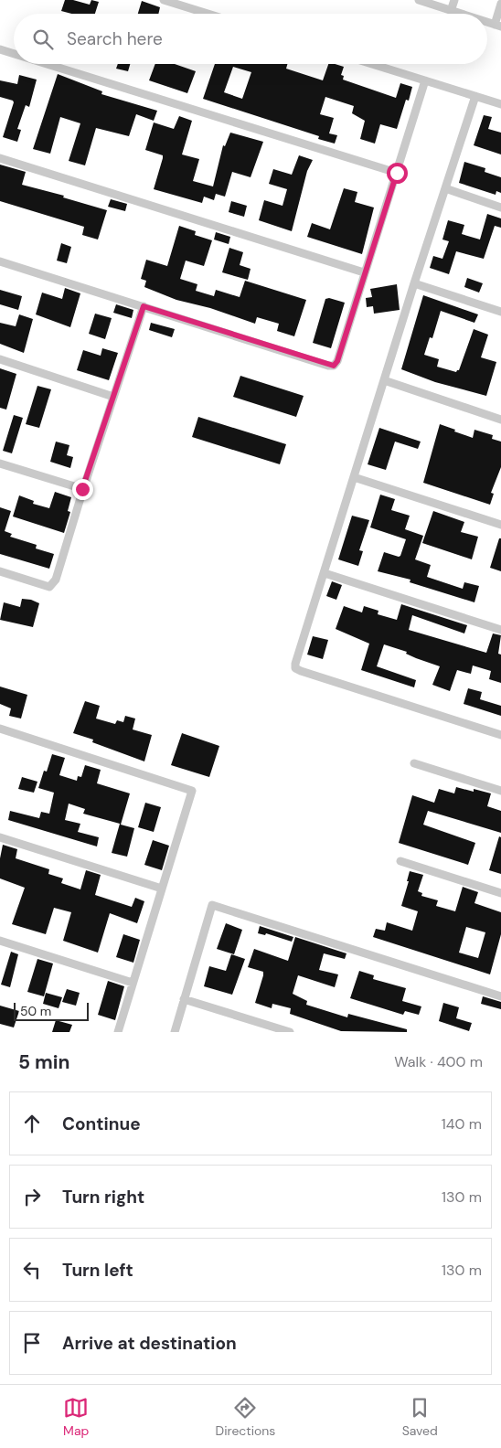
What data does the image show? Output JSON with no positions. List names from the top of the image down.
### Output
{
  "scale_bar": "50 m",
  "page": {
    "search": "Search here",
    "scale": "50 m",
    "heading": ["5 min", "Walk · 400 m"],
    "list": [
      ["Continue", "140 m"],
      ["Turn right", "130 m"],
      ["Turn left", "130 m"],
      "Arrive at destination"
    ],
    "nav": ["Map", "Directions", "Saved"]
  }
}
